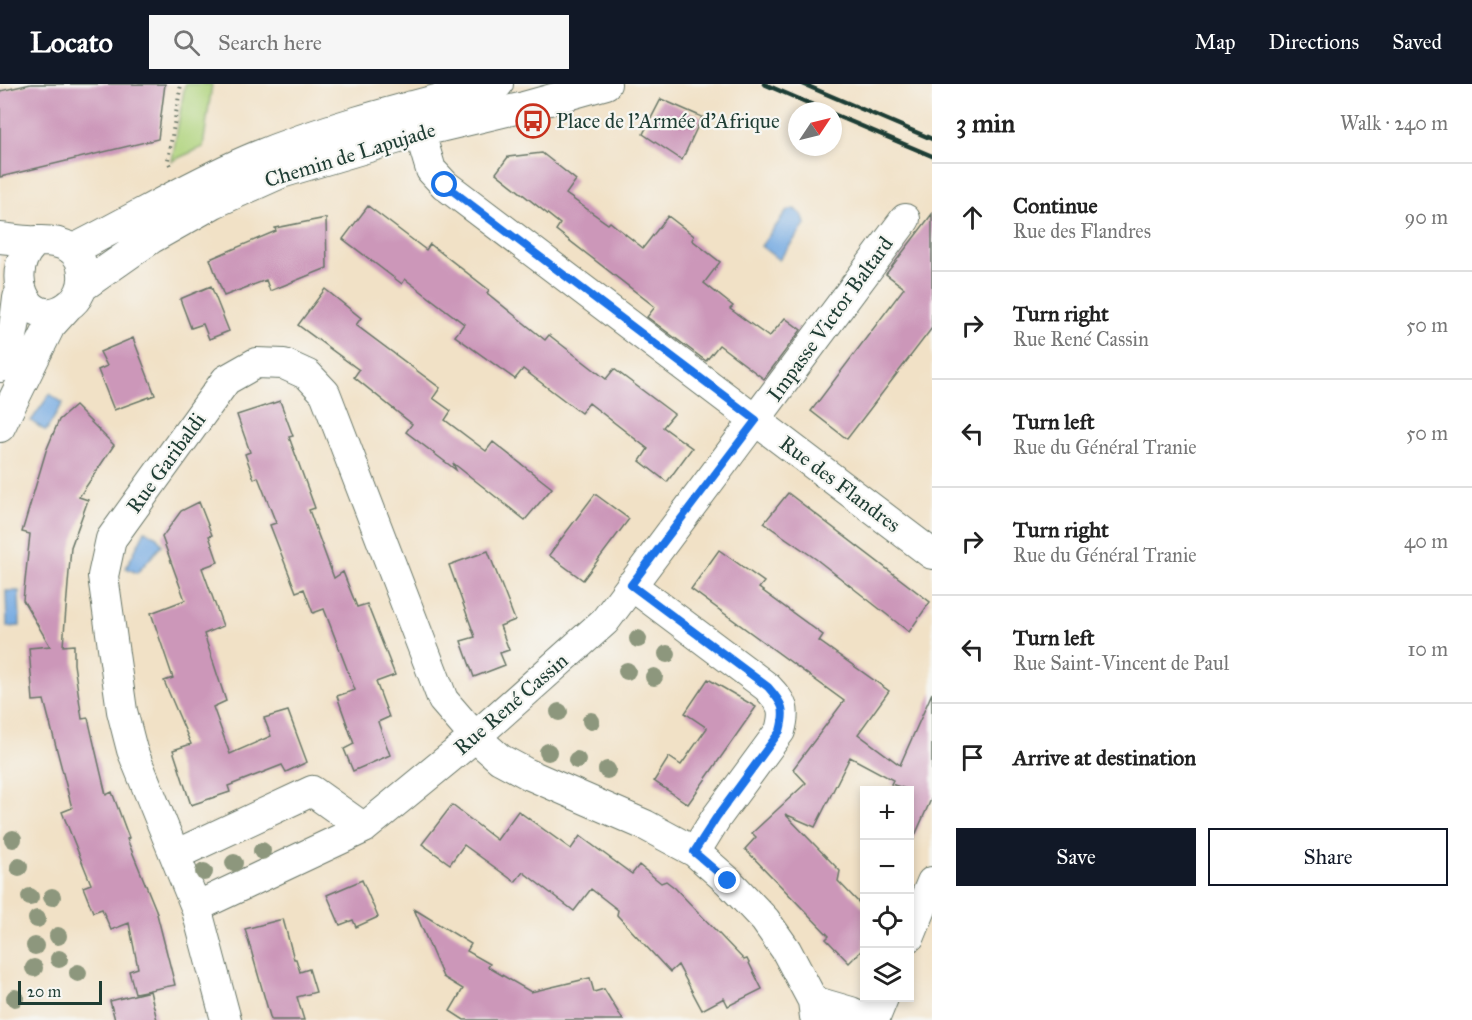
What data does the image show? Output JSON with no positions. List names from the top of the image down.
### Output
{
  "streets": {
    "street": [
      "Chemin de Lapujade",
      "Impasse Victor Baltard",
      "Rue Garibaldi",
      "Rue des Flandres",
      "Rue René Cassin"
    ]
  },
  "crossings": [
    ["Chemin de Lapujade", "Rue des Flandres"],
    ["Impasse Victor Baltard", "Rue des Flandres"],
    ["Impasse Victor Baltard", "Rue René Cassin"],
    ["Rue Garibaldi", "Rue René Cassin"],
    ["Rue des Flandres", "Rue René Cassin"]
  ],
  "places": {
    "bus stop": ["Place de l'Armée d'Afrique"]
  },
  "scale_bar": "20 m",
  "north": "top right",
  "page": {
    "header": "Locato",
    "search": "Search here",
    "nav": ["Map", "Directions", "Saved"],
    "heading": ["3 min", "Walk · 240 m"],
    "list": [
      ["Continue", "Rue des Flandres", "90 m"],
      ["Turn right", "Rue René Cassin", "50 m"],
      ["Turn left", "Rue du Général Tranie", "50 m"],
      ["Turn right", "Rue du Général Tranie", "40 m"],
      ["Turn left", "Rue Saint-Vincent de Paul", "10 m"],
      "Arrive at destination"
    ],
    "map_buttons": ["+", "−"],
    "buttons": ["Save", "Share"],
    "scale": "20 m"
  }
}
